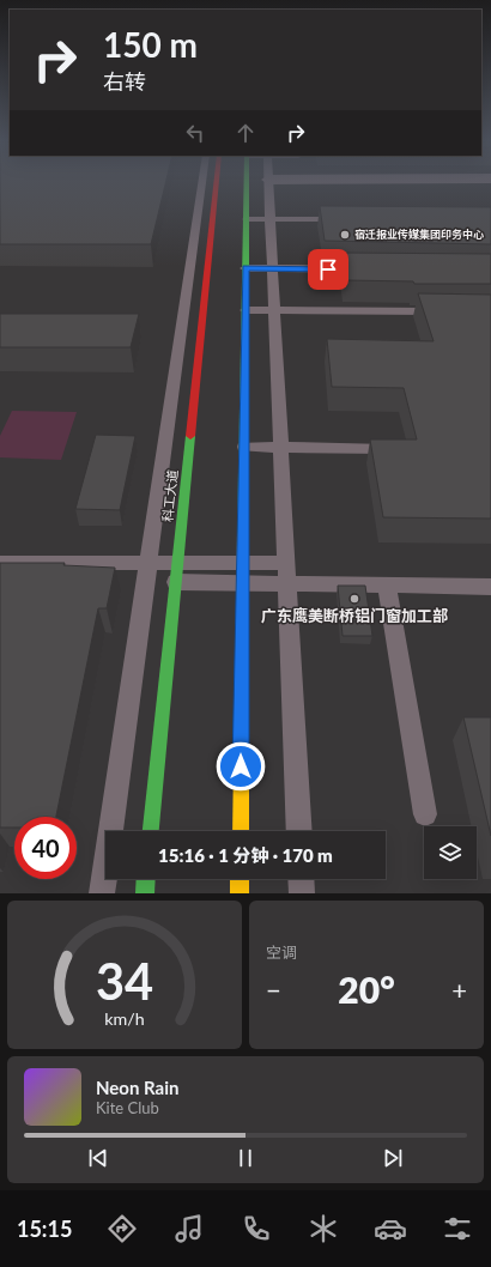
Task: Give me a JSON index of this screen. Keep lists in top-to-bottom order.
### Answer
{
  "streets": {
    "street": ["科工大道"]
  },
  "places": ["宿迁报业传媒集团印务中心", "广东鹰美断桥铝门窗加工部"],
  "page": {
    "turn": ["150 m", "右转"],
    "limit": "40",
    "trip": "15:16 · 1 分钟 · 170 m",
    "tile": "空调",
    "heat": ["−", "20°", "+"],
    "song": ["Neon Rain", "Kite Club"],
    "tabs": "15:15",
    "gauge": ["34", "km/h"]
  }
}
